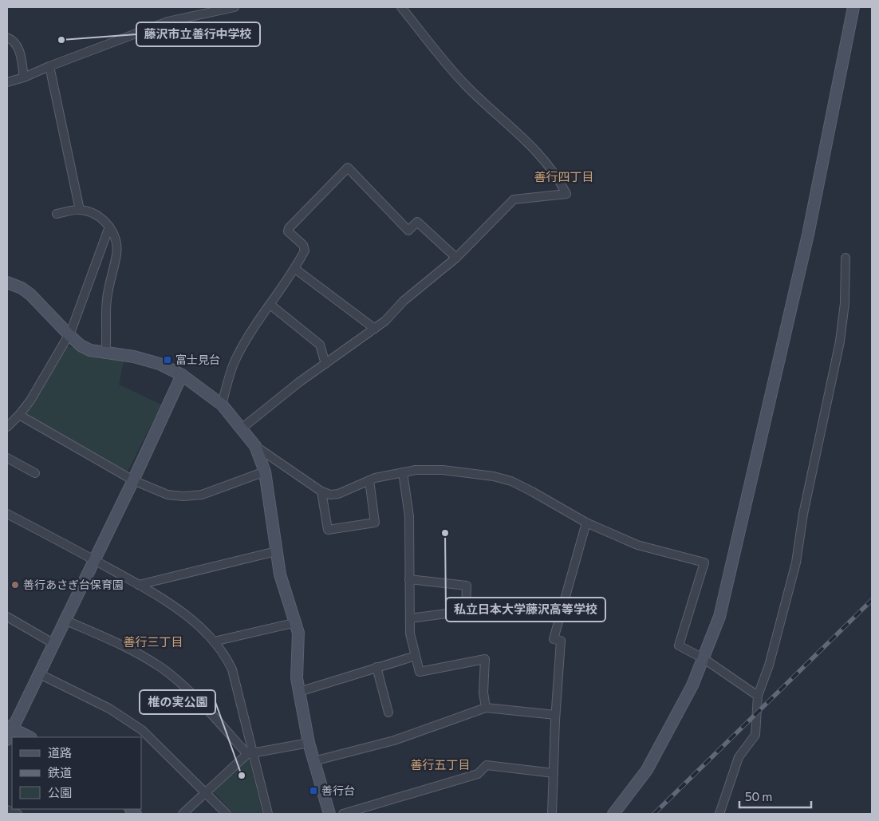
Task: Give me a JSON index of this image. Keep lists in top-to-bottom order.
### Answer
{
  "districts": ["善行四丁目", "善行三丁目", "善行五丁目"],
  "places": {
    "other": [
      "藤沢市立善行中学校",
      "私立日本大学藤沢高等学校",
      "善行あさぎ台保育園",
      "椎の実公園"
    ],
    "transit": ["富士見台", "善行台"]
  },
  "legend": ["道路", "鉄道", "公園"],
  "scale_bar": "50 m"
}
